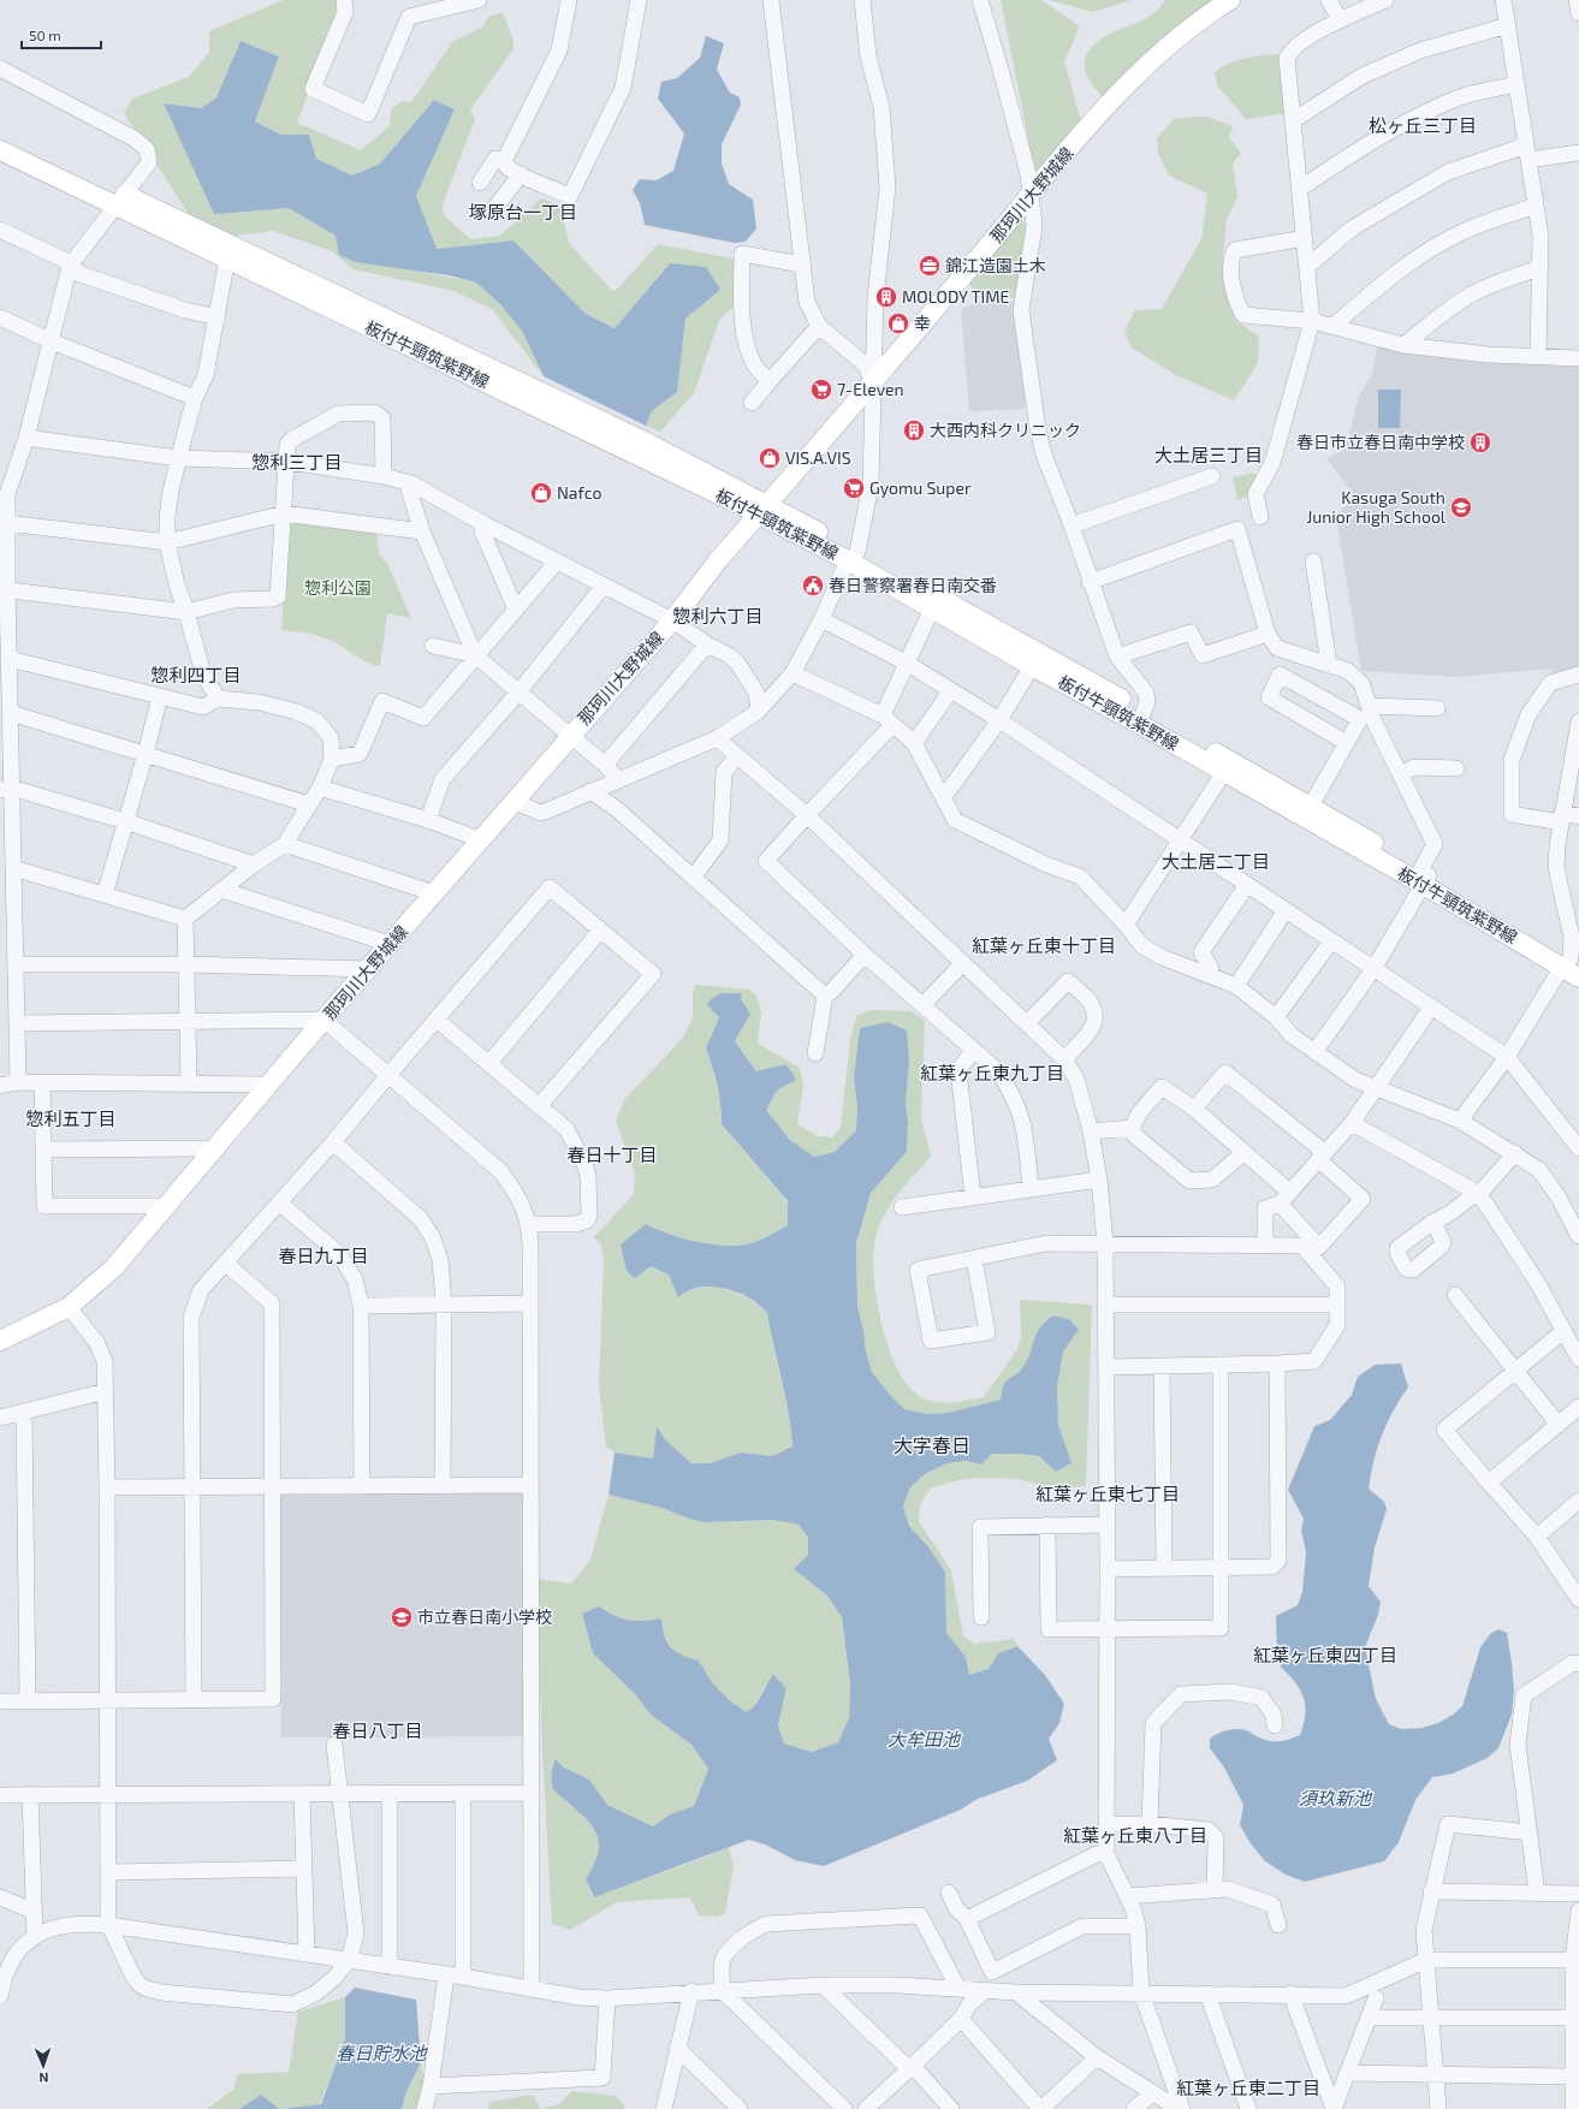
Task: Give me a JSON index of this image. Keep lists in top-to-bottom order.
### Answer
{
  "streets": {
    "main road": ["那珂川大野城線", "板付牛頸筑紫野線"]
  },
  "crossings": [
    ["那珂川大野城線", "板付牛頸筑紫野線"]
  ],
  "districts": [
    "松ヶ丘三丁目",
    "塚原台一丁目",
    "大土居三丁目",
    "惣利三丁目",
    "惣利六丁目",
    "惣利四丁目",
    "大土居二丁目",
    "紅葉ヶ丘東十丁目",
    "紅葉ヶ丘東九丁目",
    "惣利五丁目",
    "春日十丁目",
    "春日九丁目",
    "大字春日",
    "紅葉ヶ丘東七丁目",
    "紅葉ヶ丘東四丁目",
    "春日八丁目",
    "紅葉ヶ丘東八丁目",
    "紅葉ヶ丘東二丁目"
  ],
  "water": ["大牟田池", "須玖新池", "春日貯水池"],
  "parks": ["惣利公園"],
  "places": {
    "office": ["錦江造園土木"],
    "building": ["MOLODY TIME", "大西内科クリニック", "春日市立春日南中学校"],
    "shop": ["幸", "VIS.A.VIS", "Nafco"],
    "supermarket": ["7-Eleven", "Gyomu Super"],
    "school or university": ["Kasuga South Junior High School", "市立春日南小学校"],
    "public building": ["春日警察署春日南交番"]
  },
  "scale_bar": "50 m",
  "north": "bottom"
}
